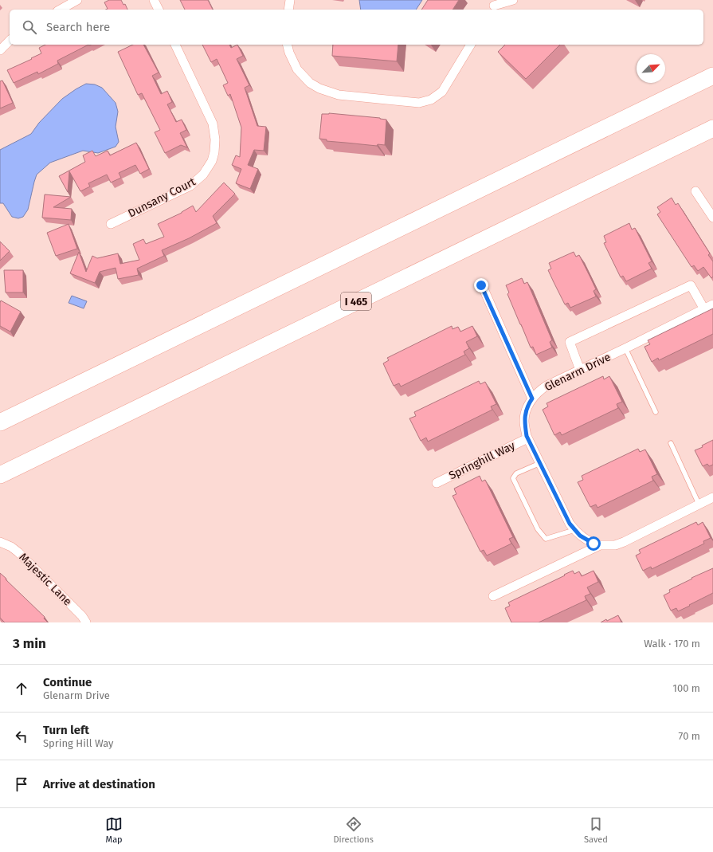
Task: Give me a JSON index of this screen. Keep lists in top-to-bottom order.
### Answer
{
  "streets": {
    "highway": ["I 465"],
    "street": [
      "Dunsany Court",
      "Glenarm Drive",
      "Springhill Way",
      "Majestic Lane"
    ]
  },
  "crossings": [
    ["Glenarm Drive", "Springhill Way"]
  ],
  "north": "top right",
  "page": {
    "search": "Search here",
    "heading": ["3 min", "Walk · 170 m"],
    "list": [
      ["Continue", "Glenarm Drive", "100 m"],
      ["Turn left", "Spring Hill Way", "70 m"],
      "Arrive at destination"
    ],
    "nav": ["Map", "Directions", "Saved"]
  }
}
